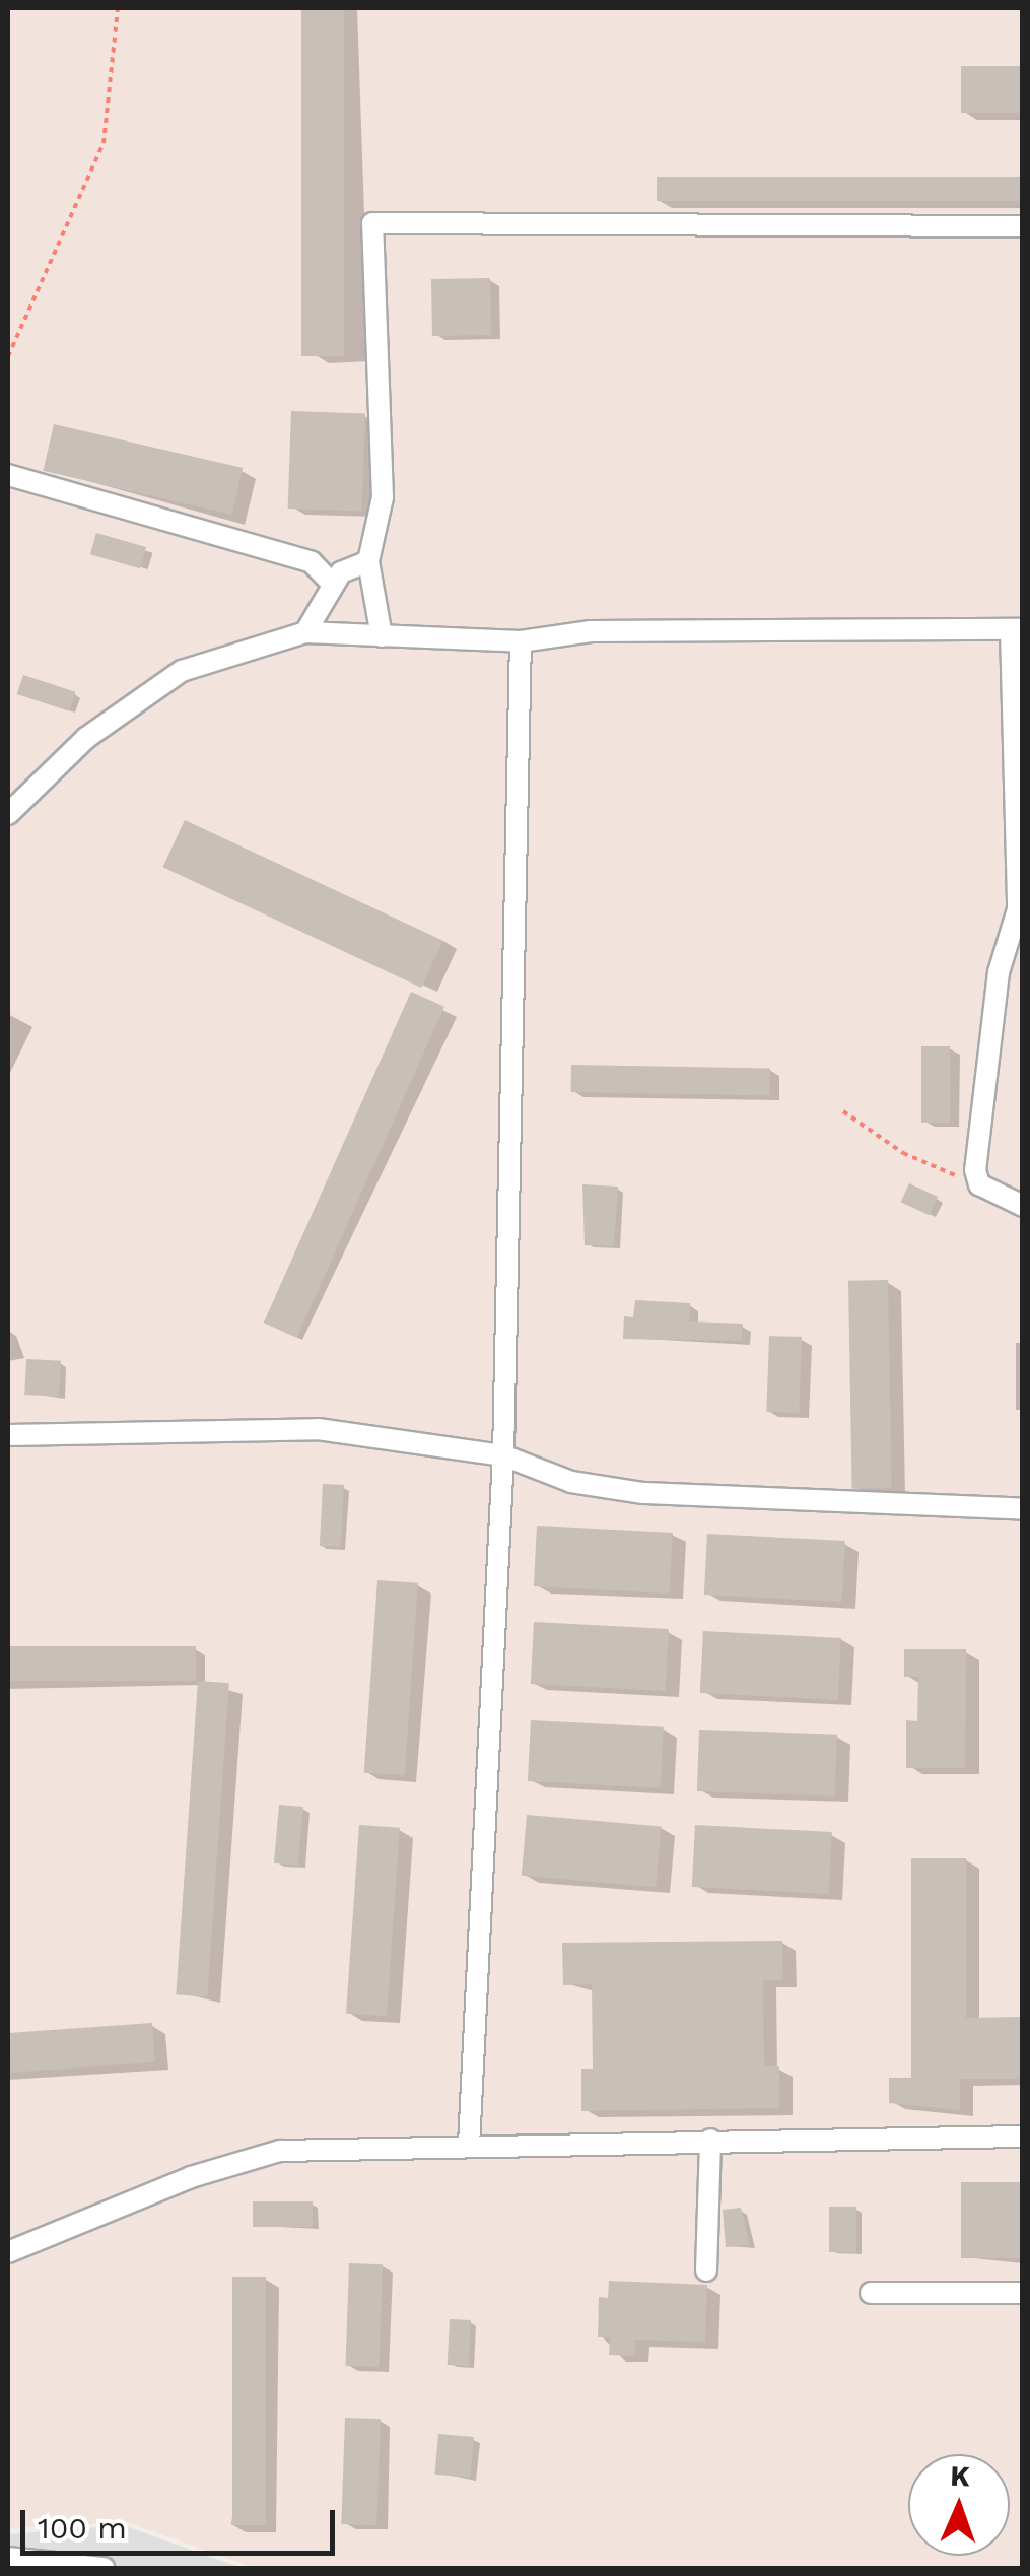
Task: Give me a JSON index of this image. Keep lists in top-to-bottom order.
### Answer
{
  "scale_bar": "100 m",
  "north": "top"
}
